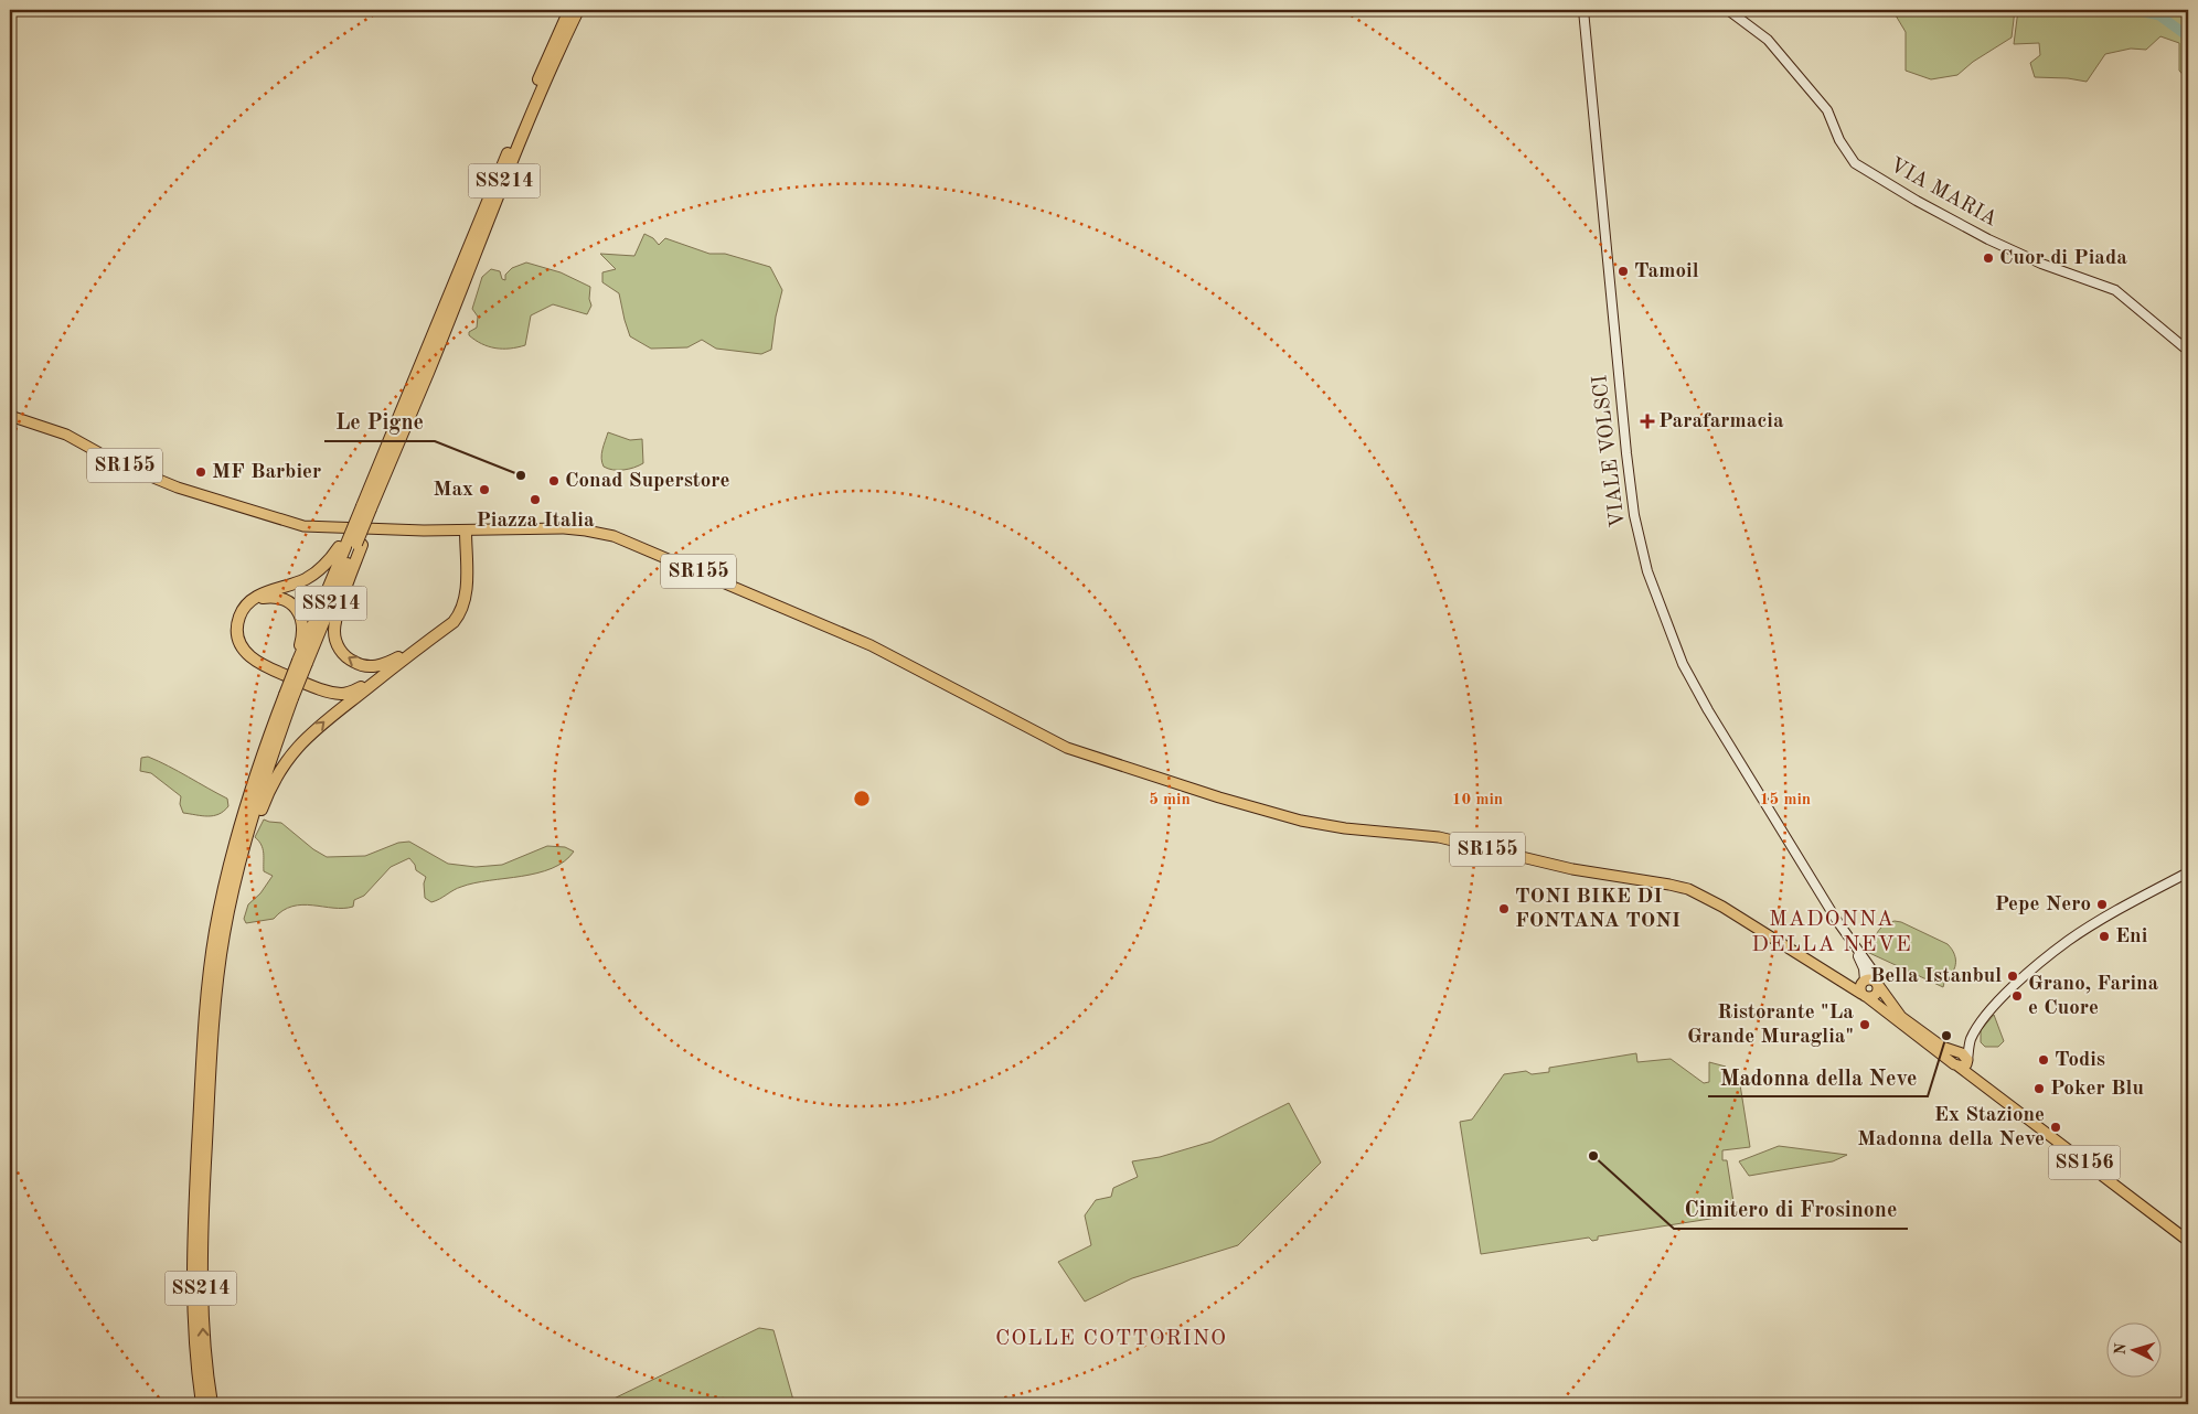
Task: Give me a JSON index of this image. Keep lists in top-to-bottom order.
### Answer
{
  "streets": {
    "highway": ["SS214"],
    "main road": [
      "VIA MARIA",
      "VIALE VOLSCI",
      "SR155",
      "SS156"
    ]
  },
  "districts": ["MADONNA DELLA NEVE", "COLLE COTTORINO"],
  "places": {
    "other": [
      "Cuor di Piada",
      "Tamoil",
      "MF Barbier",
      "Le Pigne",
      "Conad Superstore",
      "Max",
      "Piazza Italia",
      "Pepe Nero",
      "TONI BIKE DI FONTANA TONI",
      "Eni",
      "Bella Istanbul",
      "Grano, Farina e Cuore",
      "Ristorante \"La Grande Muraglia\"",
      "Madonna della Neve",
      "Todis",
      "Poker Blu",
      "Ex Stazione Madonna della Neve",
      "Cimitero di Frosinone"
    ],
    "health": ["Parafarmacia"]
  },
  "north": "left",
  "rings": ["5 min", "10 min", "15 min"]
}
